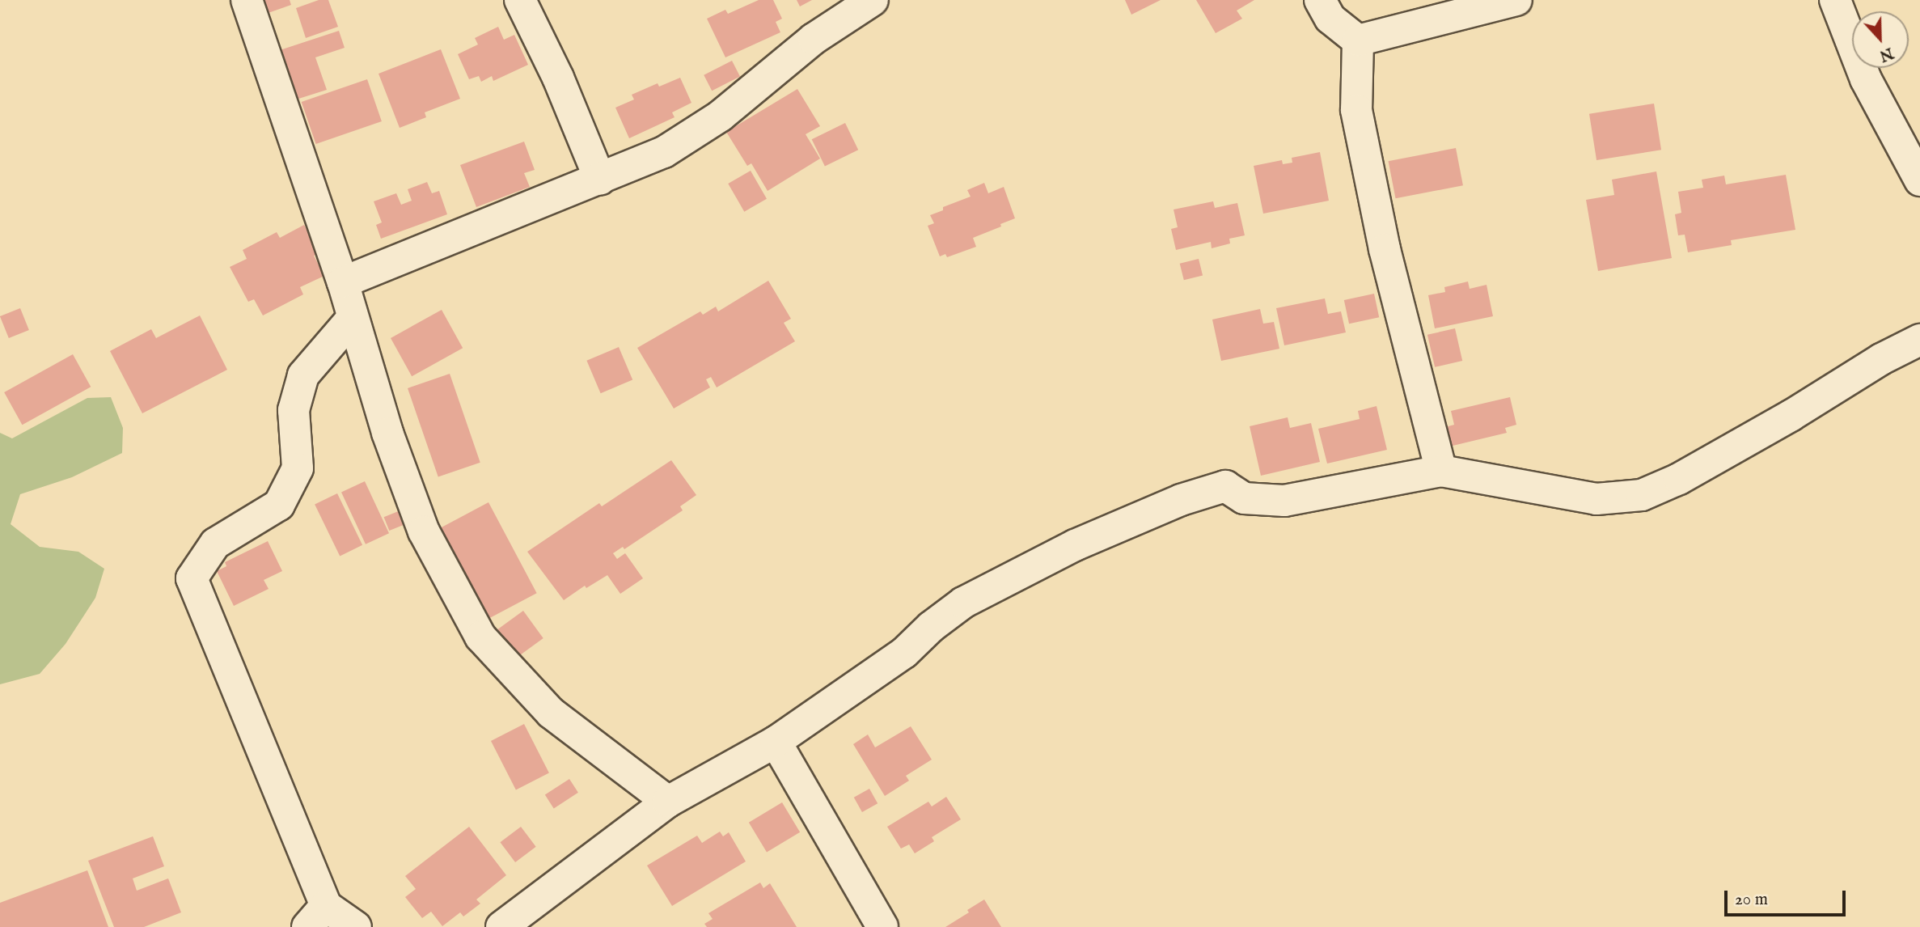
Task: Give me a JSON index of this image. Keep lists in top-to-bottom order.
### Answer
{
  "scale_bar": "20 m",
  "north": "bottom"
}
